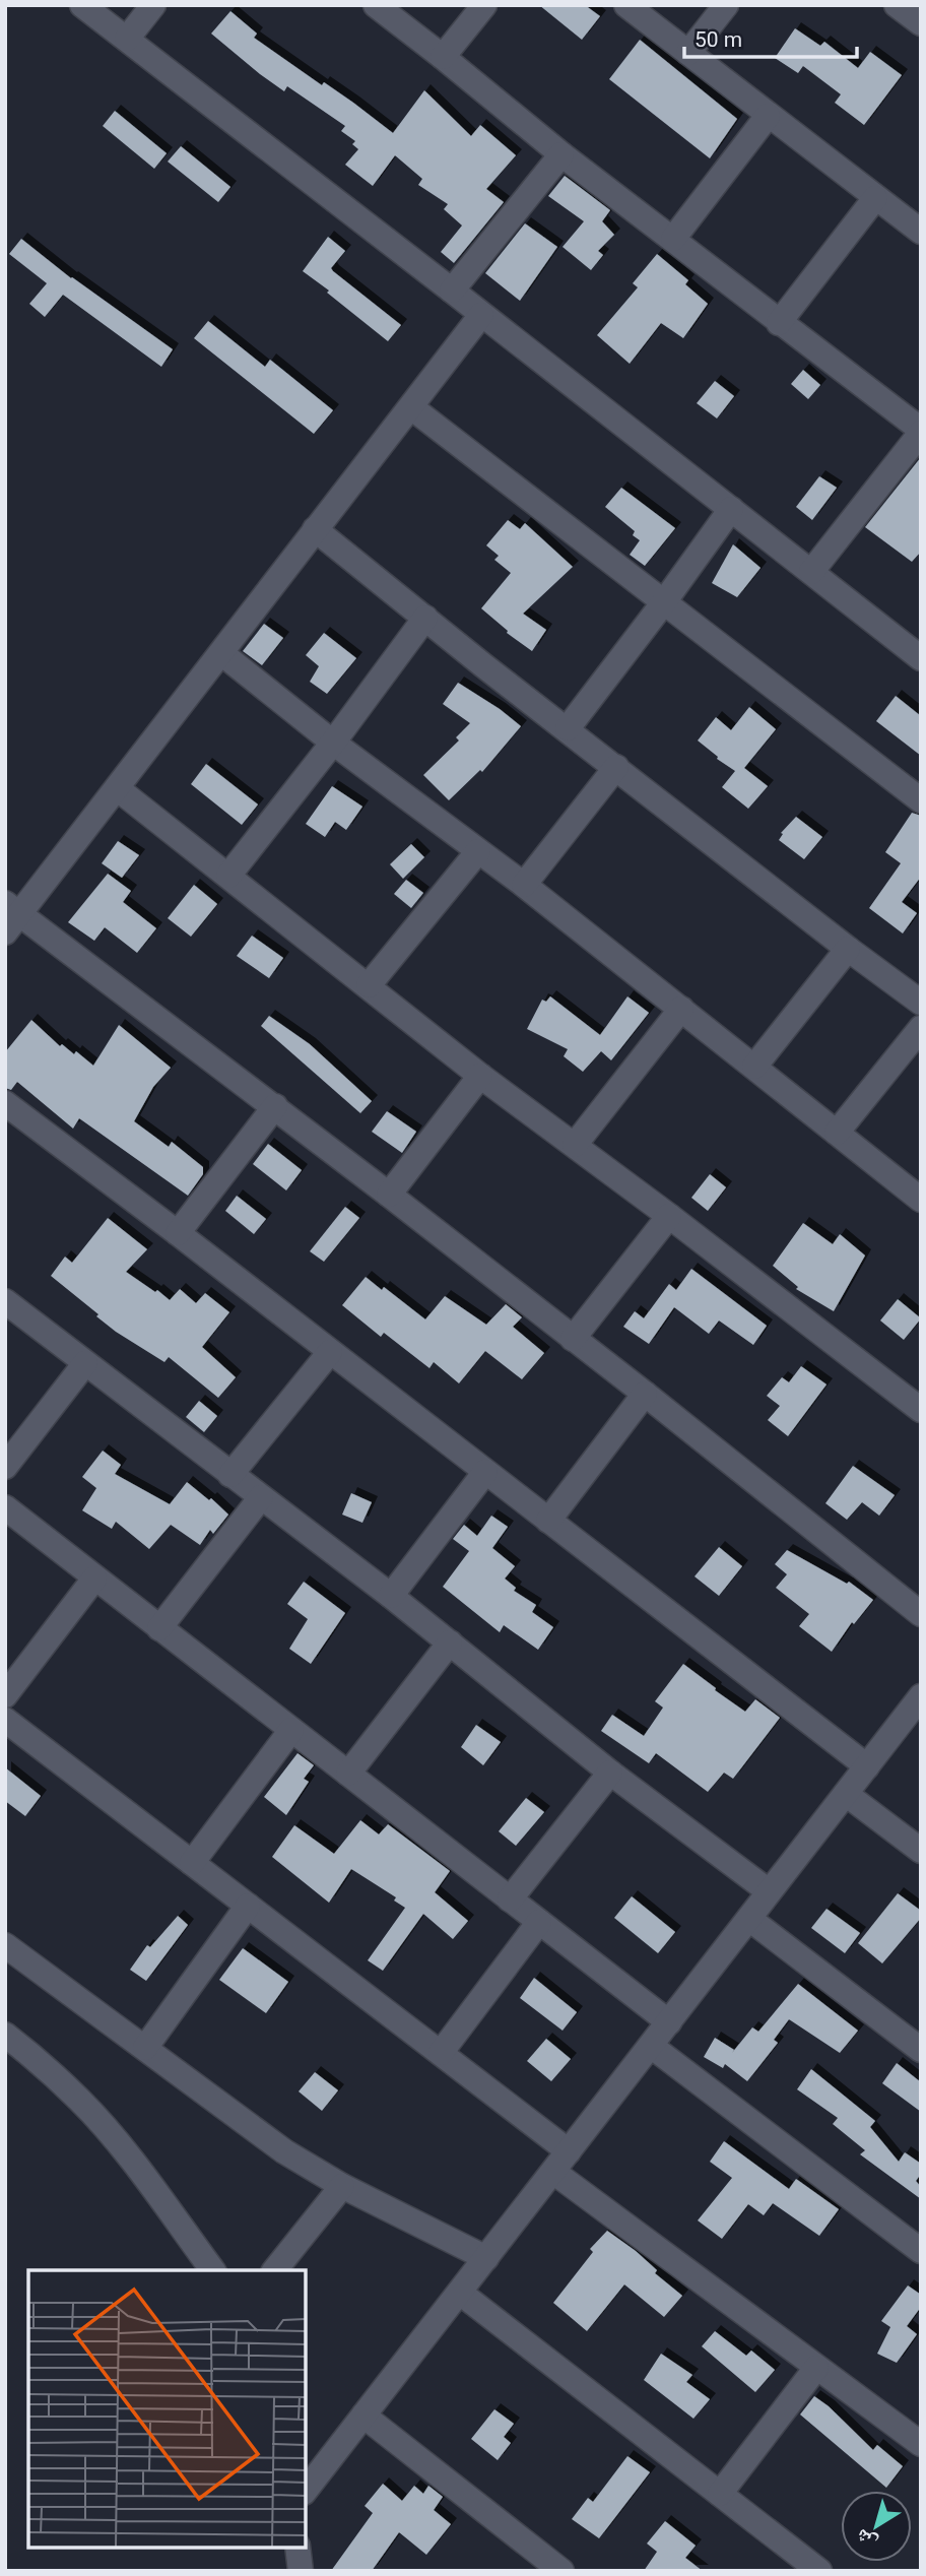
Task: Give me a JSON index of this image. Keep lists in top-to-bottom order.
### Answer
{
  "scale_bar": "50 m",
  "north": "bottom left"
}
